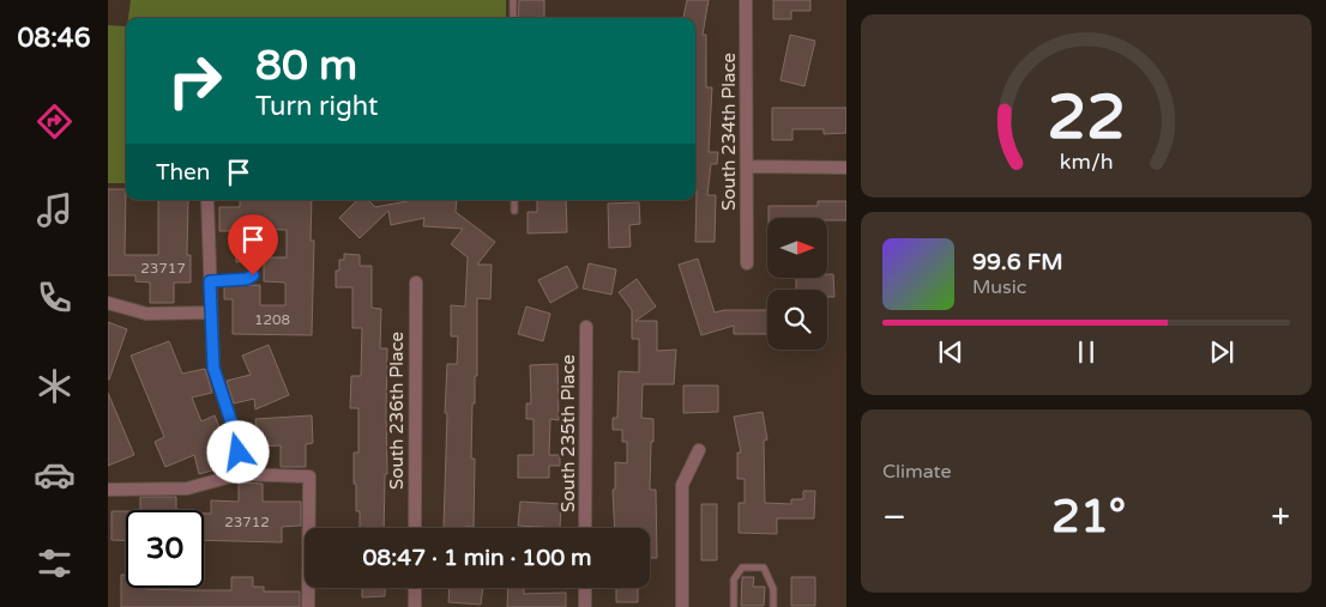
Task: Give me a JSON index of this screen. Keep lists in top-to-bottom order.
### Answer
{
  "streets": {
    "street": ["South 234th Place", "South 236th Place", "South 235th Place"]
  },
  "house_numbers": ["23717", "1208", "23712"],
  "north": "right",
  "page": {
    "tabs": "08:46",
    "turn": ["80 m", "Turn right"],
    "then": "Then",
    "song": ["99.6 FM", "Music"],
    "tile": "Climate",
    "heat": ["−", "21°", "+"],
    "limit": "30",
    "trip": "08:47 · 1 min · 100 m",
    "gauge": ["22", "km/h"]
  }
}
